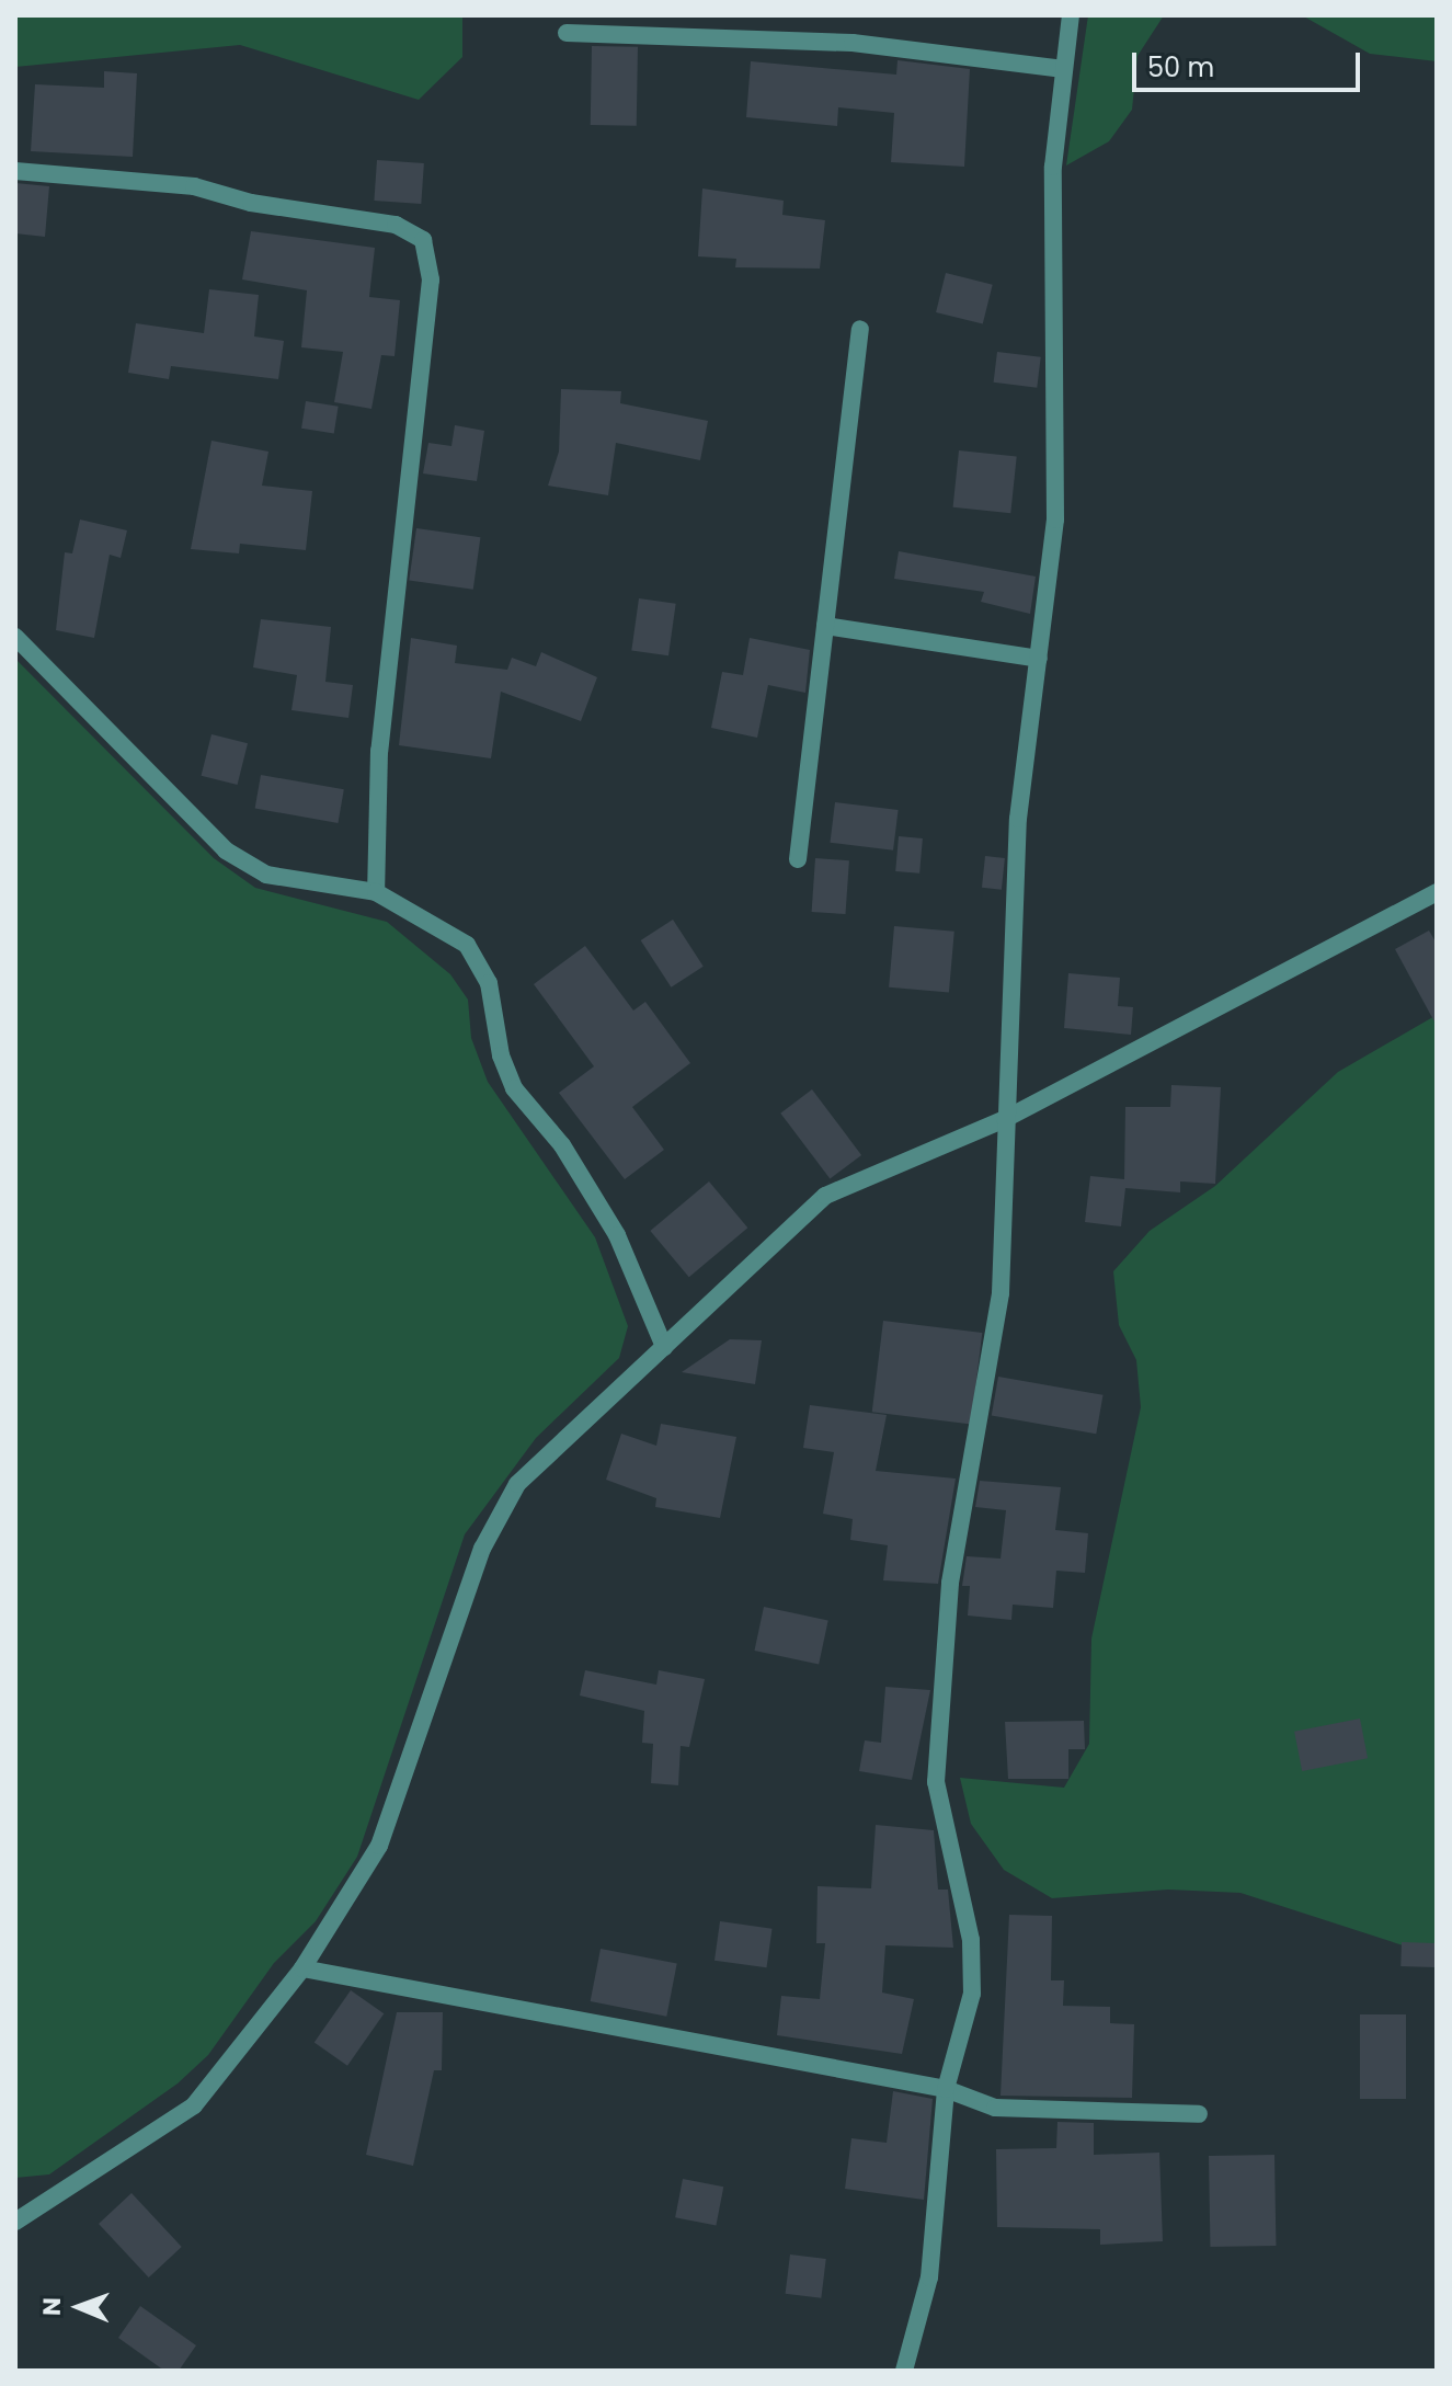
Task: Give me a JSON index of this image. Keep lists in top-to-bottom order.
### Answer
{
  "scale_bar": "50 m",
  "north": "left"
}
